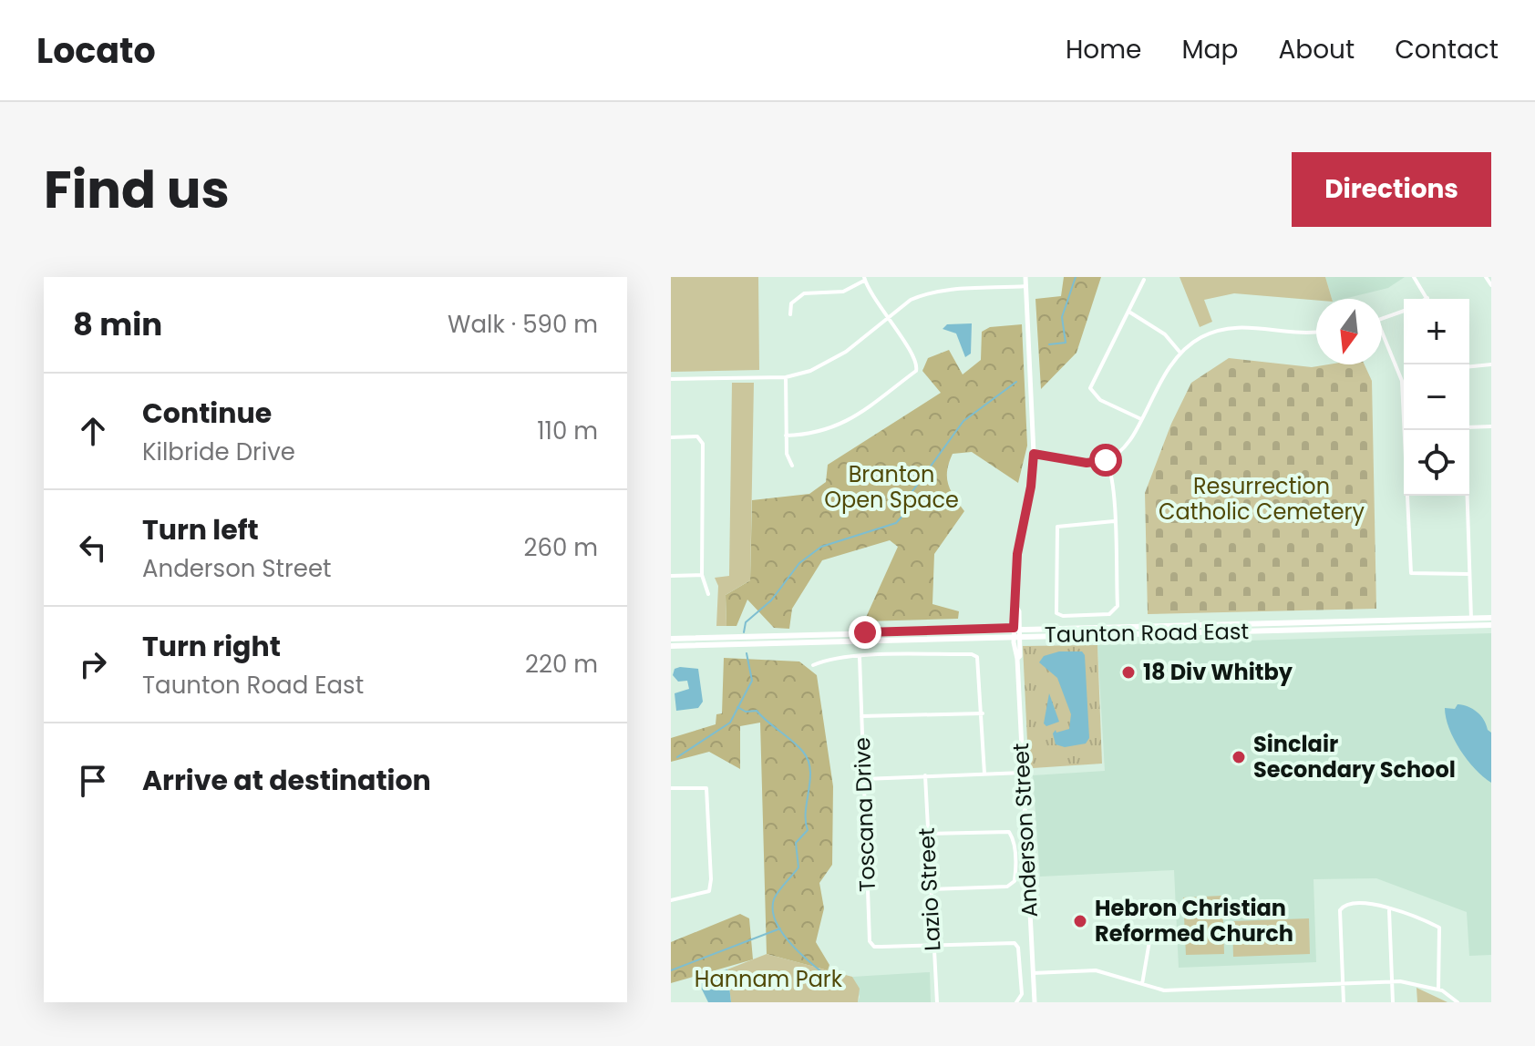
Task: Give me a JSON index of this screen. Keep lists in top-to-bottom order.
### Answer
{
  "streets": {
    "main road": ["Taunton Road East"],
    "street": ["Toscana Drive", "Anderson Street", "Lazio Street"]
  },
  "crossings": [
    ["Taunton Road East", "Anderson Street"],
    ["Toscana Drive", "Lazio Street"]
  ],
  "parks": ["Branton Open Space", "Resurrection Catholic Cemetery", "Hannam Park"],
  "places": ["18 Div Whitby", "Sinclair Secondary School", "Hebron Christian Reformed Church"],
  "north": "bottom",
  "page": {
    "header": "Locato",
    "nav": [
      "Home",
      "Map",
      "About",
      "Contact"
    ],
    "title": "Find us",
    "buttons": "Directions",
    "heading": ["8 min", "Walk · 590 m"],
    "map_buttons": ["+", "−"],
    "list": [
      ["Continue", "Kilbride Drive", "110 m"],
      ["Turn left", "Anderson Street", "260 m"],
      ["Turn right", "Taunton Road East", "220 m"],
      "Arrive at destination"
    ]
  }
}
